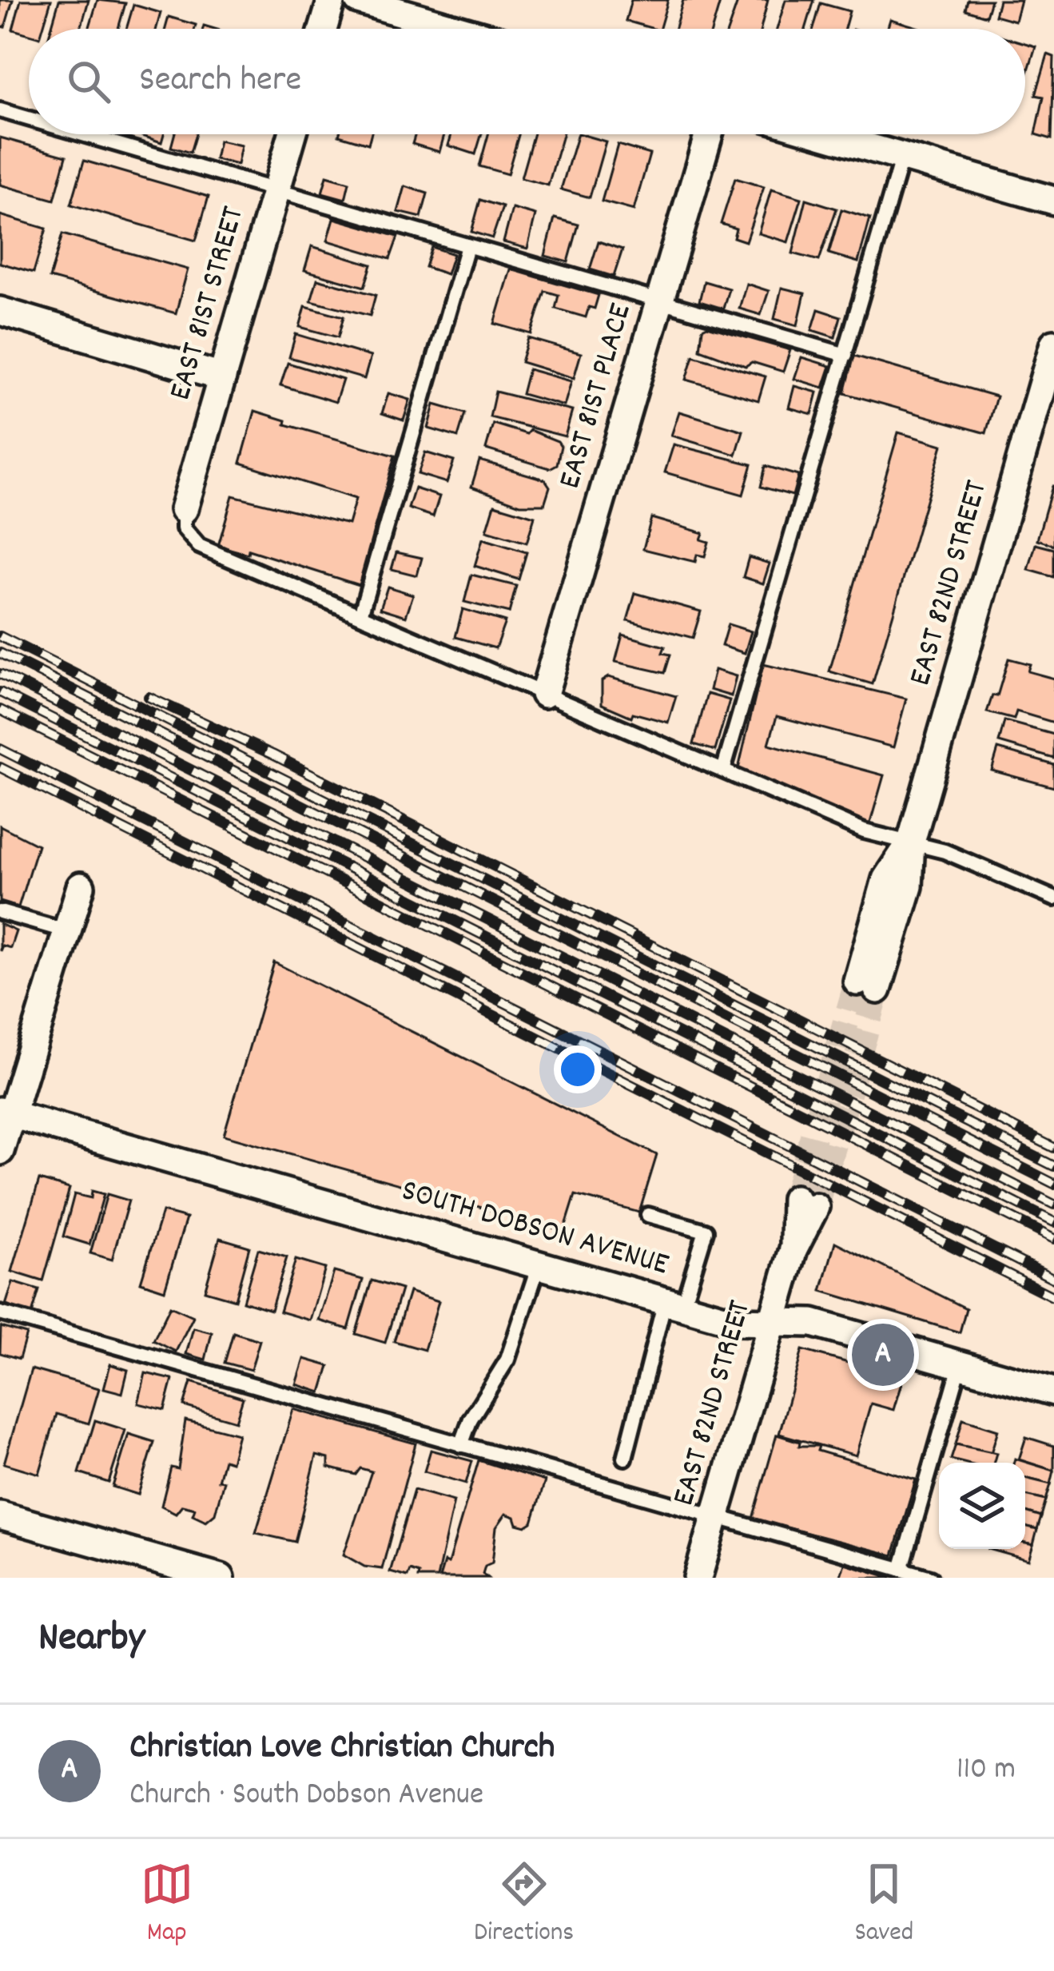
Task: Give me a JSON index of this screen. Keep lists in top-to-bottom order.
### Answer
{
  "streets": {
    "street": [
      "EAST 81ST STREET",
      "EAST 81ST PLACE",
      "EAST 82ND STREET",
      "SOUTH DOBSON AVENUE"
    ]
  },
  "crossings": [
    ["EAST 82ND STREET", "SOUTH DOBSON AVENUE"]
  ],
  "page": {
    "search": "Search here",
    "pins": "A",
    "heading": "Nearby",
    "list": [
      {
        "mark": "A",
        "name": "Christian Love Christian Church",
        "note": "Church · South Dobson Avenue",
        "value": "110 m"
      }
    ],
    "nav": ["Map", "Directions", "Saved"]
  }
}
